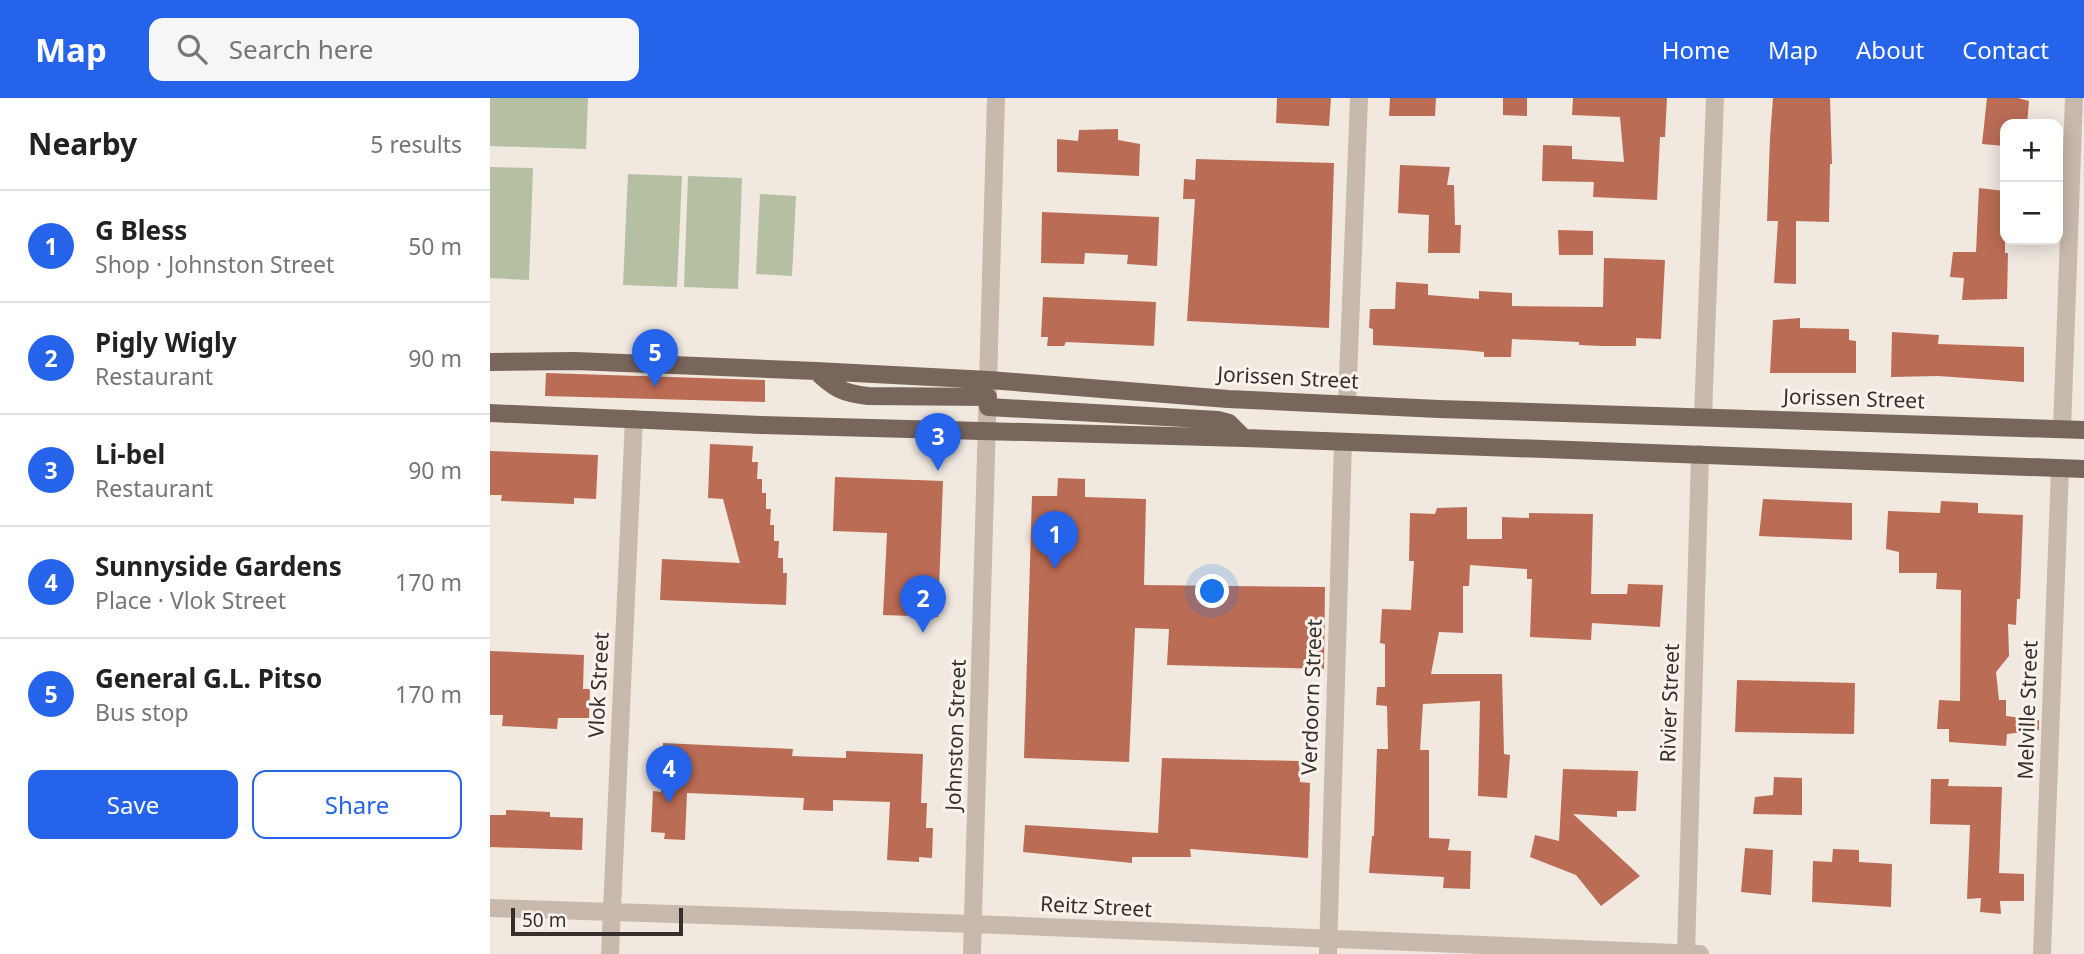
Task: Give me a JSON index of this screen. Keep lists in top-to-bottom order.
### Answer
{
  "streets": {
    "main road": ["Jorissen Street"],
    "street": [
      "Vlok Street",
      "Verdoorn Street",
      "Rivier Street",
      "Melville Street",
      "Johnston Street",
      "Reitz Street"
    ]
  },
  "crossings": [
    ["Jorissen Street", "Johnston Street"],
    ["Vlok Street", "Reitz Street"],
    ["Verdoorn Street", "Reitz Street"],
    ["Rivier Street", "Reitz Street"],
    ["Johnston Street", "Reitz Street"]
  ],
  "scale_bar": "50 m",
  "page": {
    "header": "Map",
    "search": "Search here",
    "nav": [
      "Home",
      "Map",
      "About",
      "Contact"
    ],
    "heading": ["Nearby", "5 results"],
    "map_buttons": ["+", "−"],
    "list": [
      {
        "mark": "1",
        "name": "G Bless",
        "note": "Shop · Johnston Street",
        "value": "50 m"
      },
      {
        "mark": "2",
        "name": "Pigly Wigly",
        "note": "Restaurant",
        "value": "90 m"
      },
      {
        "mark": "3",
        "name": "Li-bel",
        "note": "Restaurant",
        "value": "90 m"
      },
      {
        "mark": "4",
        "name": "Sunnyside Gardens",
        "note": "Place · Vlok Street",
        "value": "170 m"
      },
      {
        "mark": "5",
        "name": "General G.L. Pitso",
        "note": "Bus stop",
        "value": "170 m"
      }
    ],
    "pins": [
      "5",
      "3",
      "1",
      "2",
      "4"
    ],
    "buttons": ["Save", "Share"],
    "scale": "50 m"
  }
}
